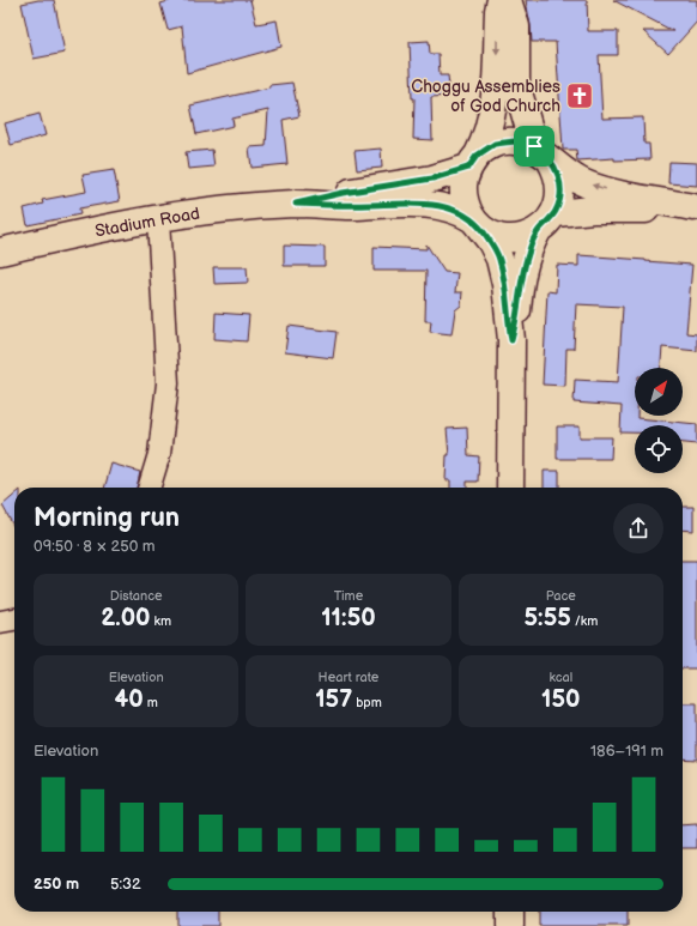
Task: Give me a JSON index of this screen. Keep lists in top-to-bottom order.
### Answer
{
  "streets": {
    "main road": ["Stadium Road"]
  },
  "places": {
    "church": ["Choggu Assemblies of God Church"]
  },
  "north": "top right",
  "page": {
    "heading": ["Morning run", "09:50 · 8 × 250 m"],
    "stats": [
      ["Distance", "2.00 km"],
      ["Time", "11:50"],
      ["Pace", "5:55 /km"],
      ["Elevation", "40 m"],
      ["Heart rate", "157 bpm"],
      ["kcal", "150"]
    ],
    "chart": ["Elevation", "186–191 m"],
    "list": [
      {
        "name": "250 m",
        "note": "5:32"
      }
    ]
  }
}
